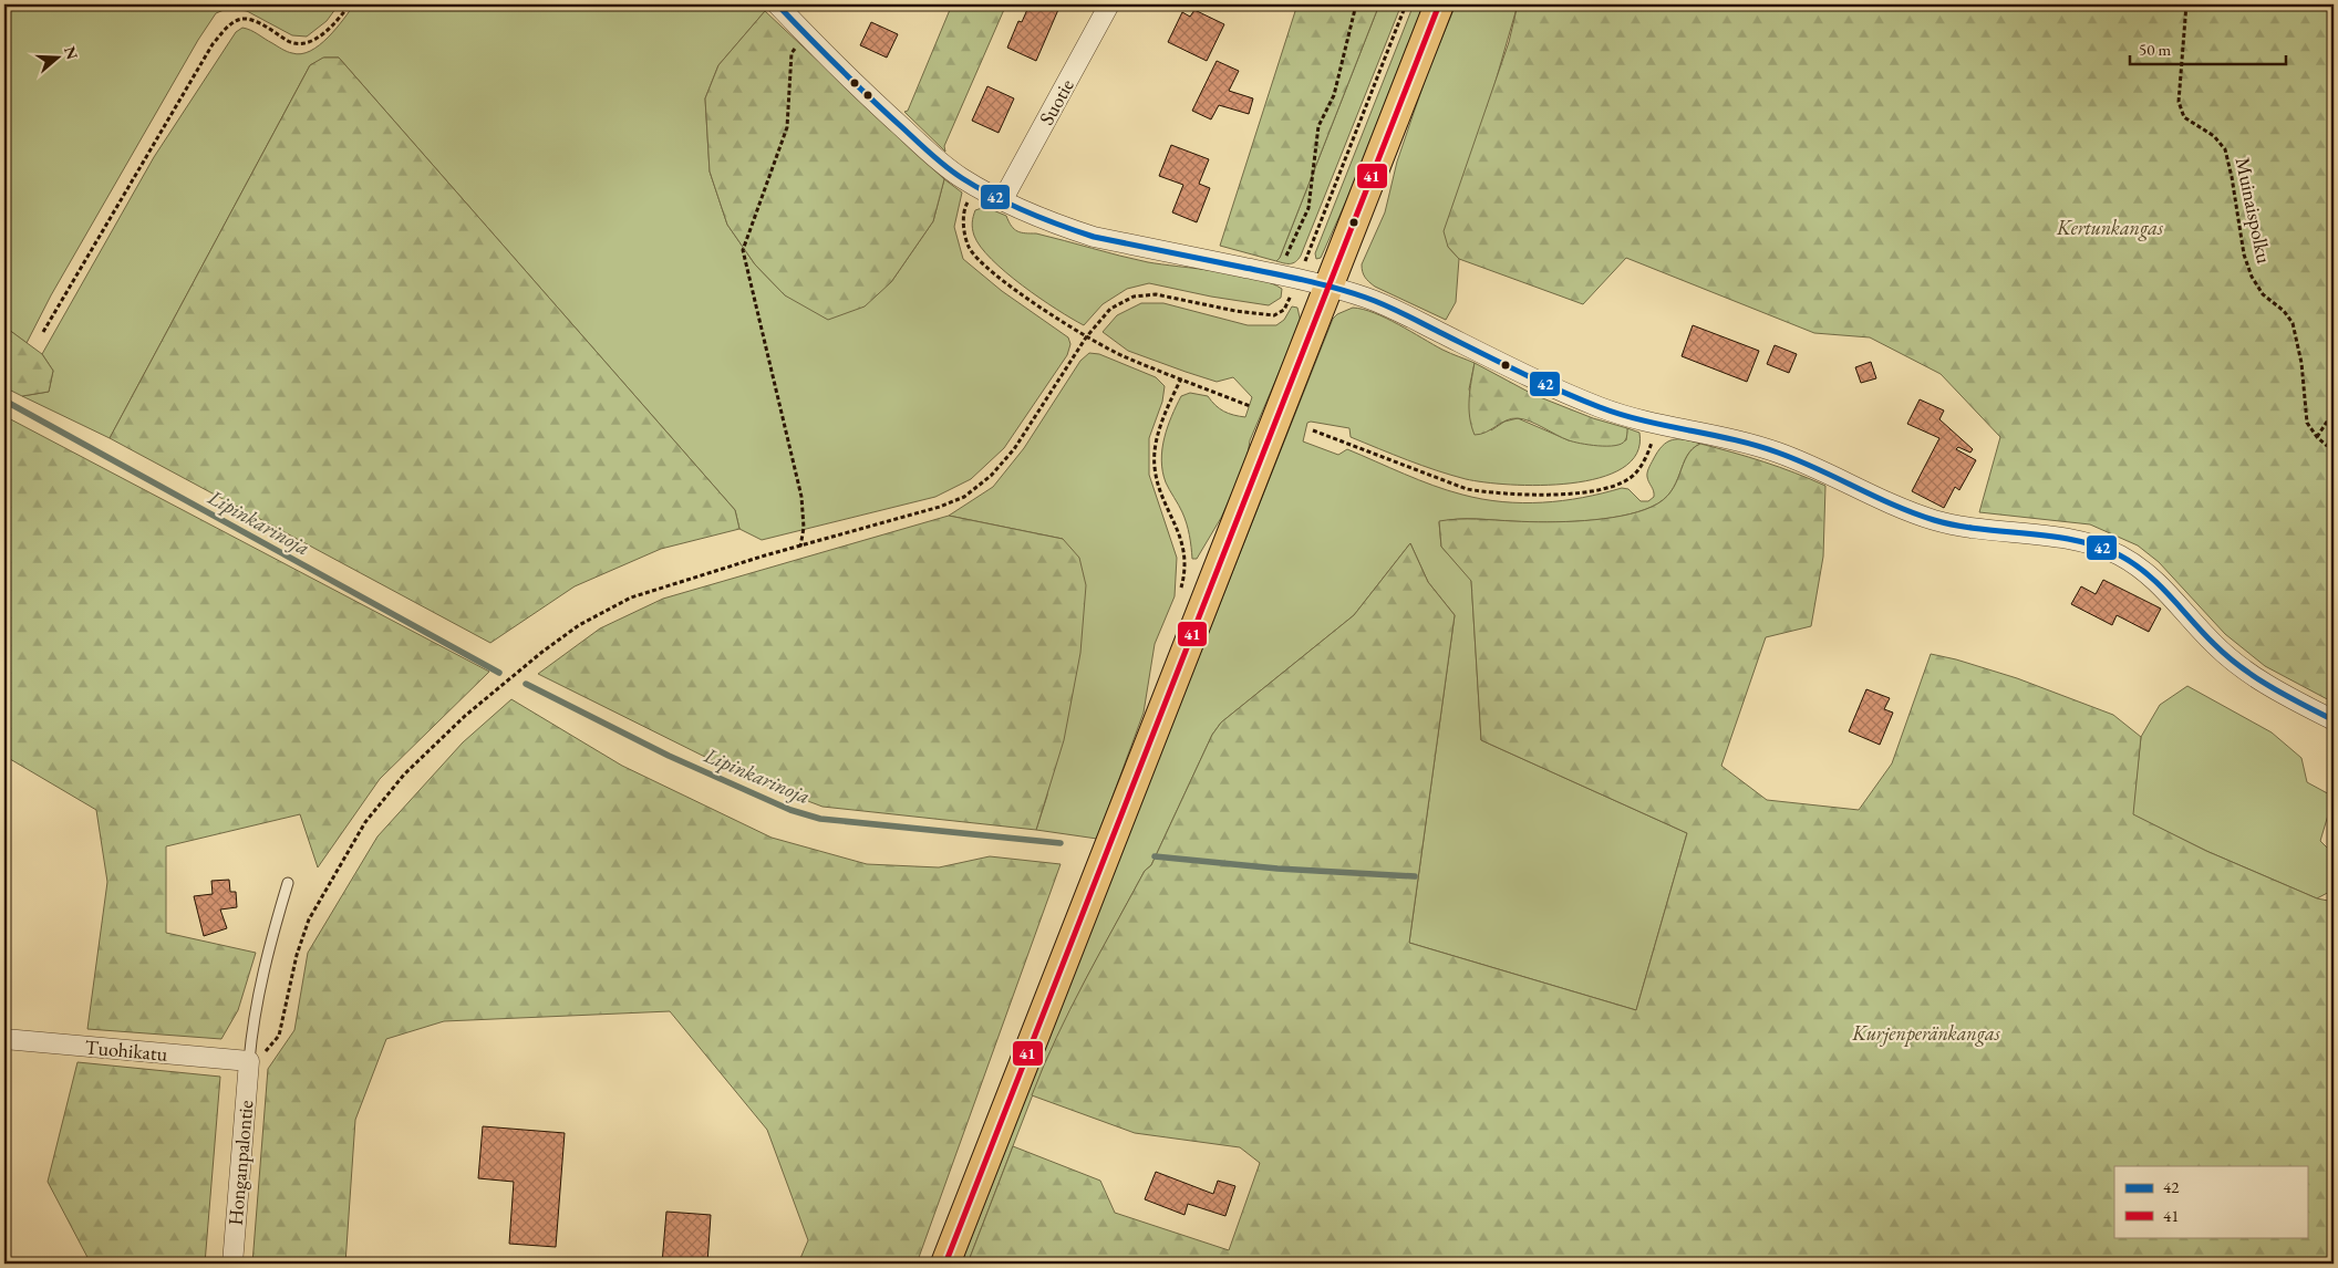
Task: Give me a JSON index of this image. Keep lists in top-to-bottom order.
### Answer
{
  "streets": {
    "street": ["Suotie", "Tuohikatu", "Honganpalontie"],
    "path": ["Muinaispolku"]
  },
  "crossings": [
    ["Tuohikatu", "Honganpalontie"]
  ],
  "water": ["Lipinkarinoja"],
  "parks": ["Kertunkangas", "Kurjenperänkangas"],
  "lines": ["transit line 42", "transit line 41"],
  "legend": ["42", "41"],
  "scale_bar": "50 m",
  "north": "right"
}
